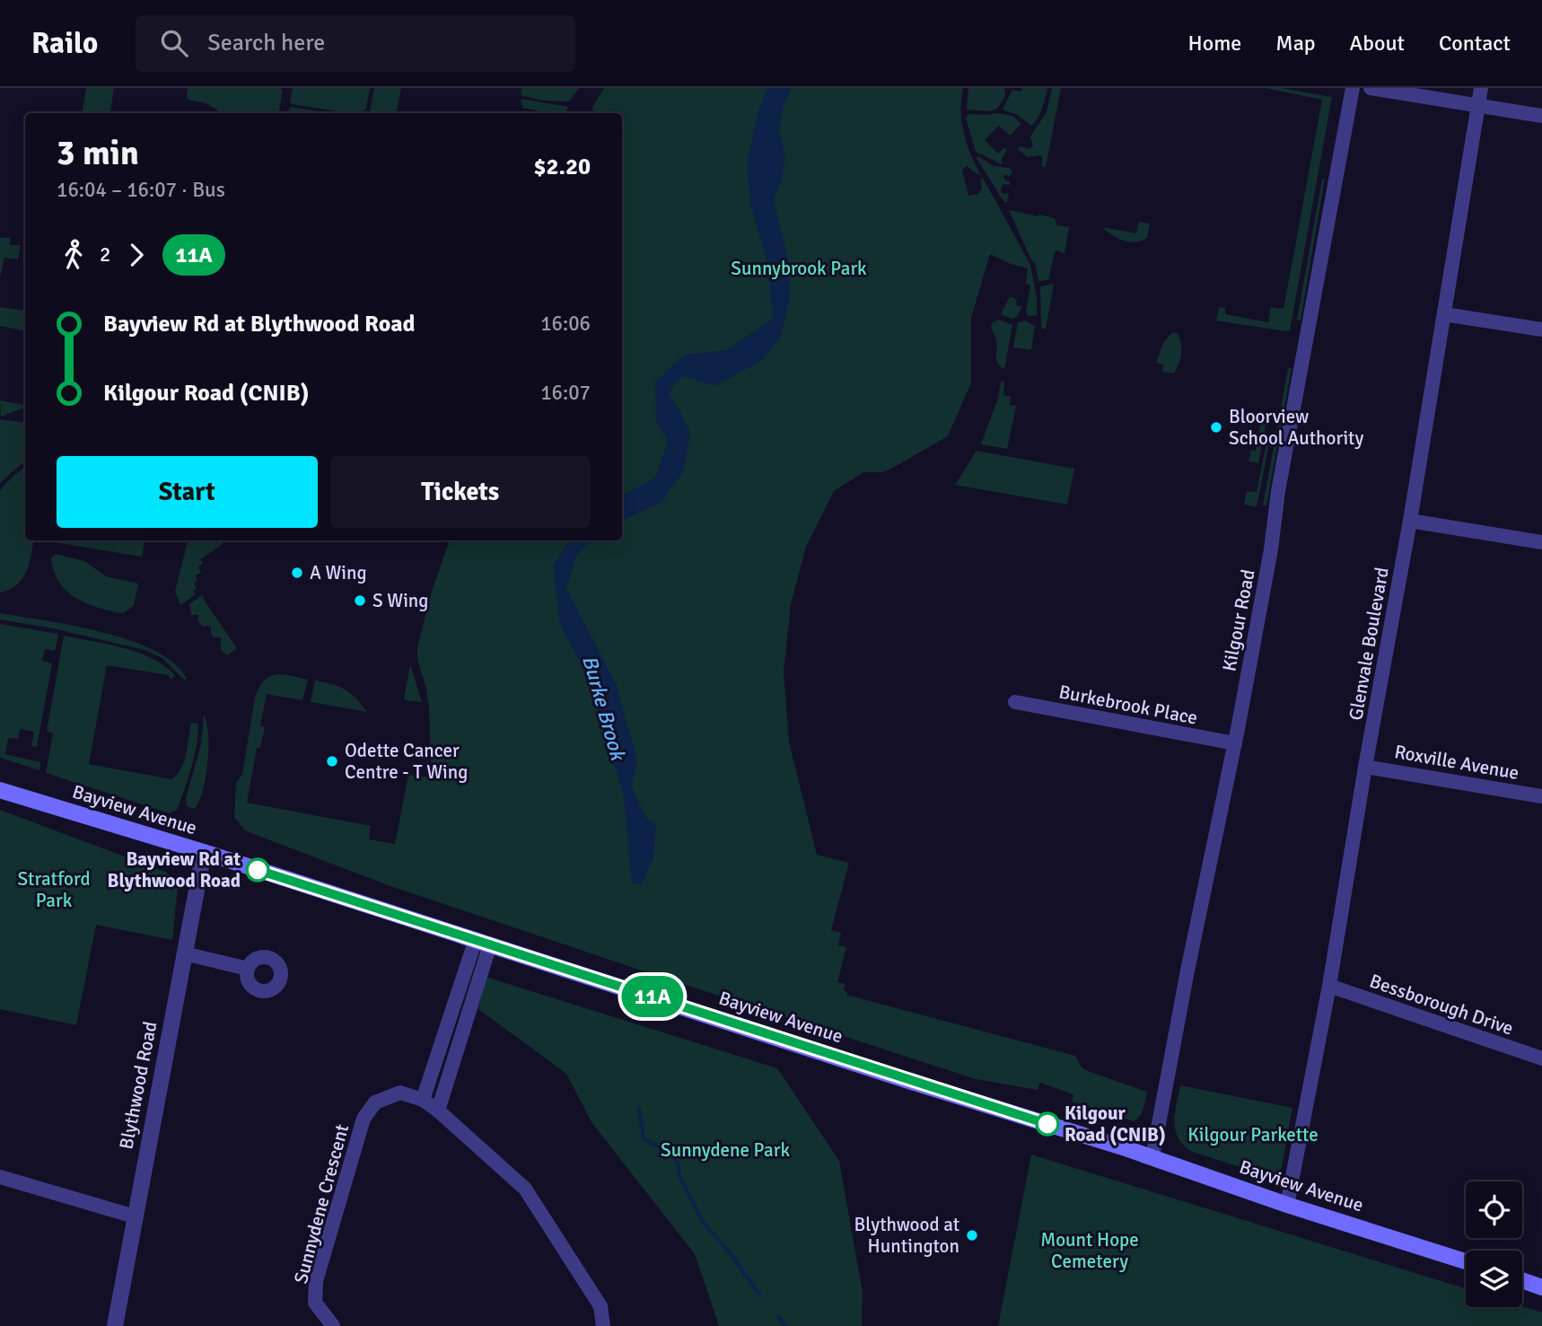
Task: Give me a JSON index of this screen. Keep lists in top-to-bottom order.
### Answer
{
  "streets": {
    "main road": ["Bayview Avenue"],
    "street": [
      "Kilgour Road",
      "Glenvale Boulevard",
      "Burkebrook Place",
      "Roxville Avenue",
      "Bessborough Drive",
      "Blythwood Road",
      "Sunnydene Crescent"
    ]
  },
  "crossings": [
    ["Kilgour Road", "Burkebrook Place"],
    ["Kilgour Road", "Bayview Avenue"],
    ["Glenvale Boulevard", "Roxville Avenue"],
    ["Glenvale Boulevard", "Bayview Avenue"],
    ["Glenvale Boulevard", "Bessborough Drive"],
    ["Bayview Avenue", "Blythwood Road"]
  ],
  "water": ["Burke Brook"],
  "parks": [
    "Sunnybrook Park",
    "Stratford Park",
    "Kilgour Parkette",
    "Sunnydene Park",
    "Mount Hope Cemetery"
  ],
  "places": [
    "Bloorview School Authority",
    "A Wing",
    "S Wing",
    "Odette Cancer Centre - T Wing",
    "Bayview Rd at Blythwood Road",
    "Kilgour Road (CNIB)",
    "Blythwood at Huntington"
  ],
  "lines": ["bus line 11A"],
  "page": {
    "header": "Railo",
    "search": "Search here",
    "nav": [
      "Home",
      "Map",
      "About",
      "Contact"
    ],
    "on_map": "11A",
    "heading": ["3 min", "16:04 – 16:07 · Bus", "$2.20"],
    "legs": ["2", "11A"],
    "list": [
      {
        "name": "Bayview Rd at Blythwood Road",
        "value": "16:06"
      },
      {
        "name": "Kilgour Road (CNIB)",
        "value": "16:07"
      }
    ],
    "buttons": ["Start", "Tickets"]
  }
}
